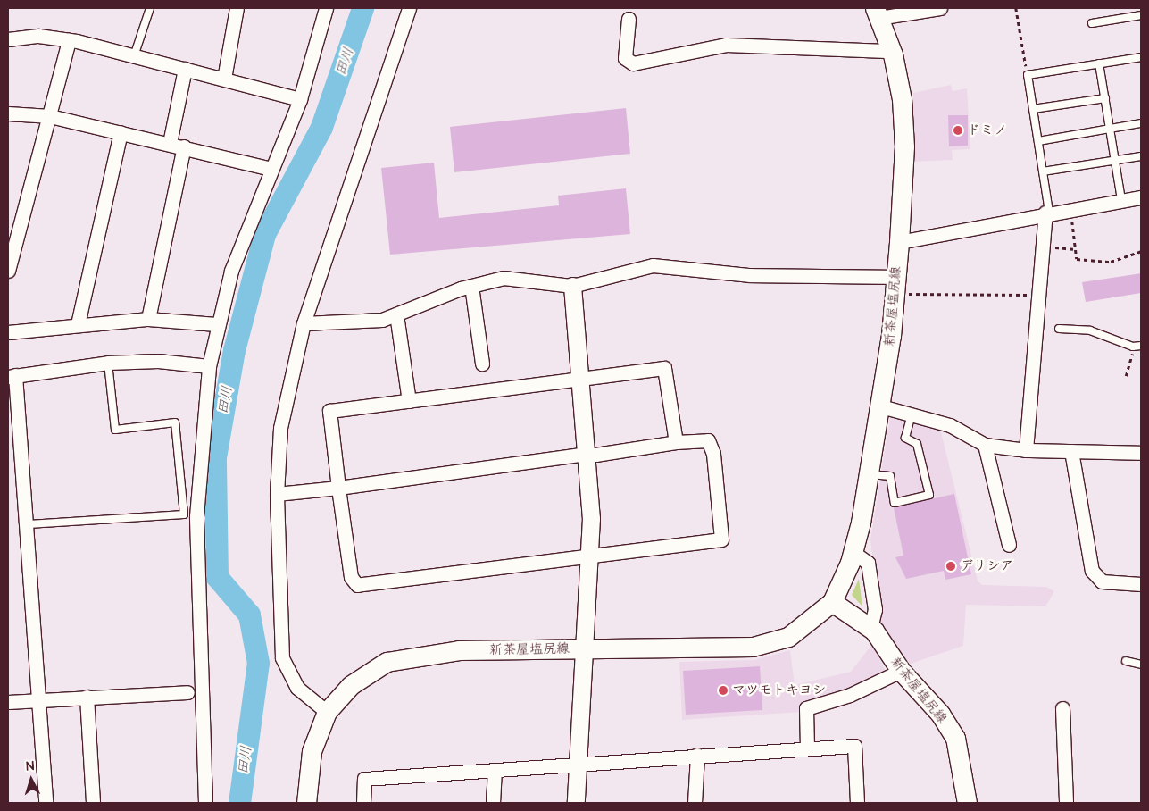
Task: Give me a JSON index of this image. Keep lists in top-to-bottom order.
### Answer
{
  "streets": {
    "main road": ["新茶屋塩尻線"]
  },
  "water": ["田川"],
  "places": ["ドミノ", "デリシア", "マツモトキヨシ"],
  "north": "top"
}
